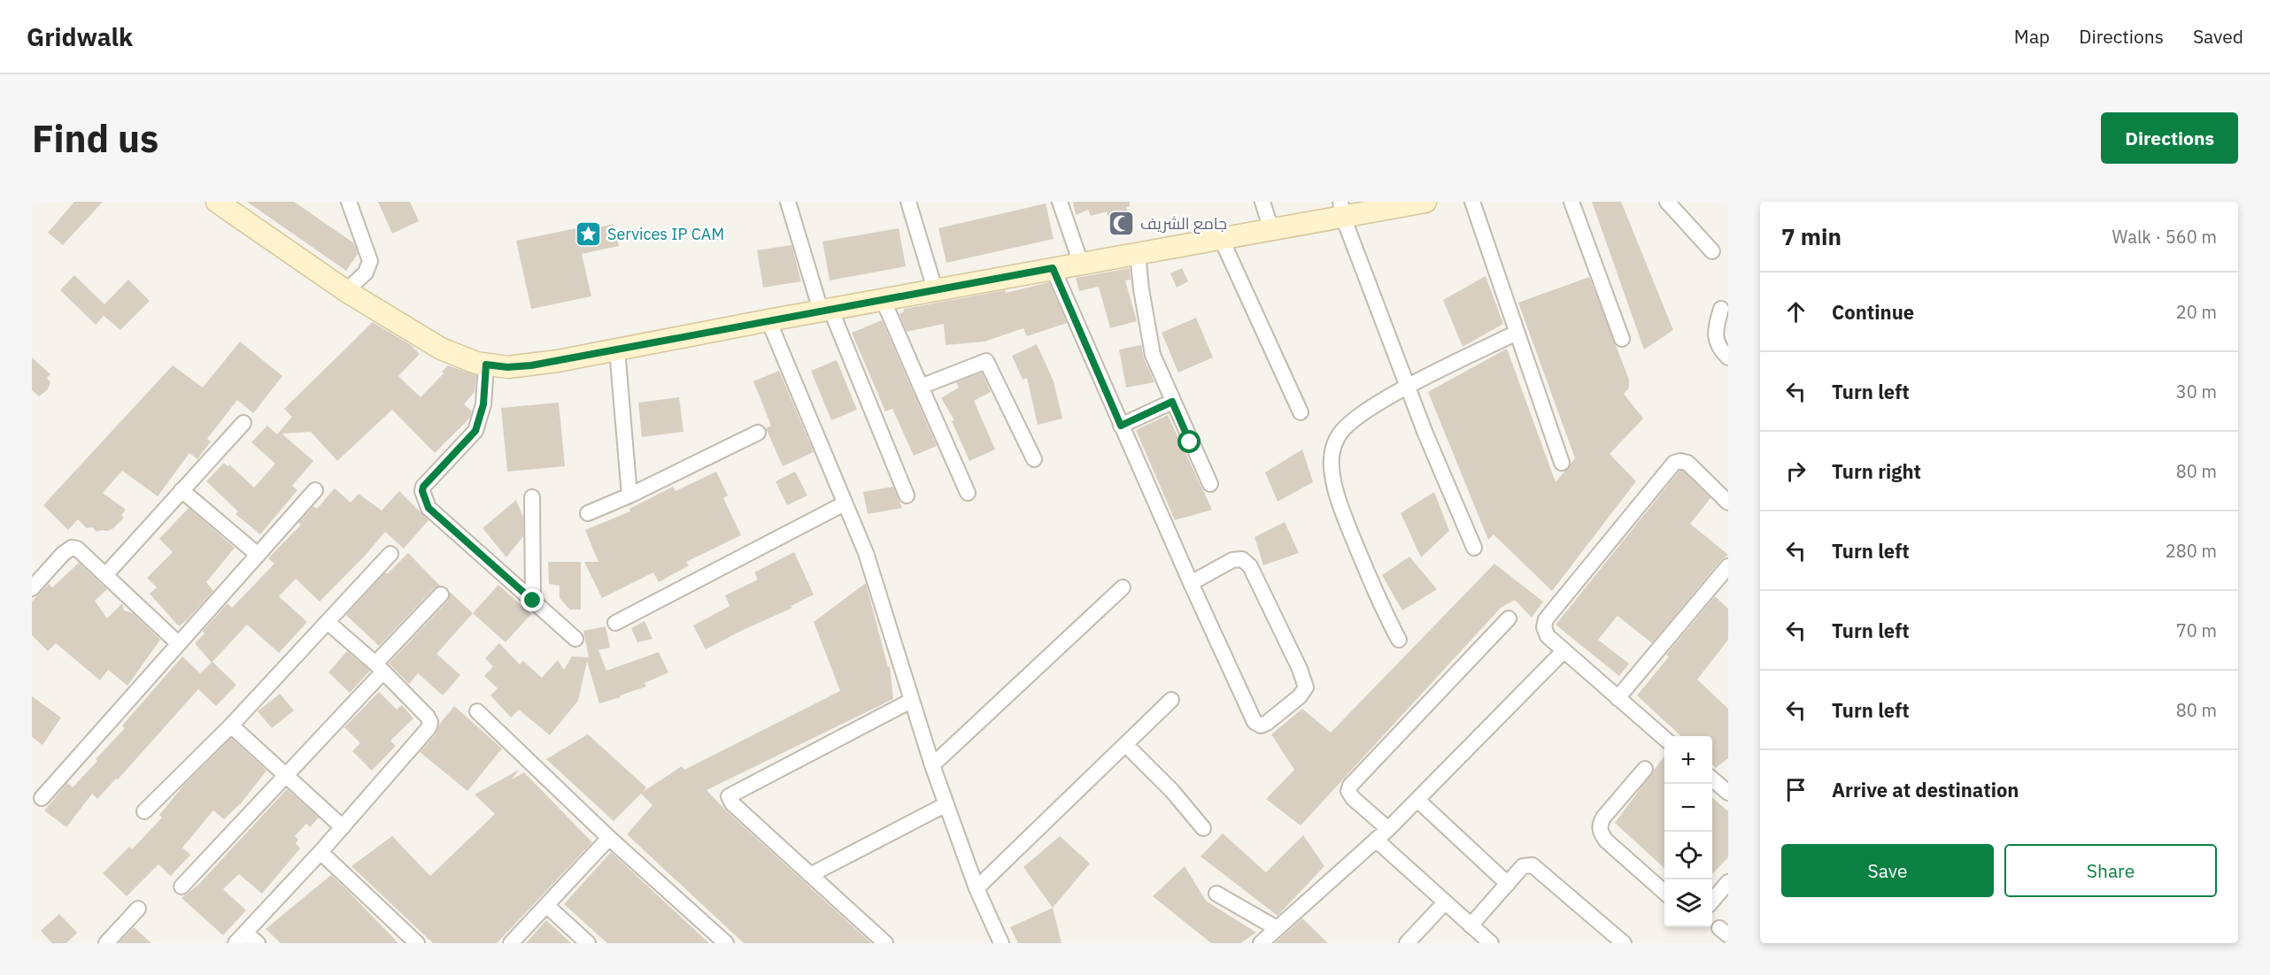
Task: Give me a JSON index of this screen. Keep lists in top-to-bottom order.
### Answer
{
  "places": {
    "mosque": ["جامع الشريف"],
    "place": ["Services IP CAM"]
  },
  "page": {
    "header": "Gridwalk",
    "nav": ["Map", "Directions", "Saved"],
    "buttons": [
      "Directions",
      ["Save", "Share"]
    ],
    "title": "Find us",
    "heading": ["7 min", "Walk · 560 m"],
    "list": [
      ["Continue", "20 m"],
      ["Turn left", "30 m"],
      ["Turn right", "80 m"],
      ["Turn left", "280 m"],
      ["Turn left", "70 m"],
      ["Turn left", "80 m"],
      "Arrive at destination"
    ],
    "map_buttons": ["+", "−"]
  }
}
